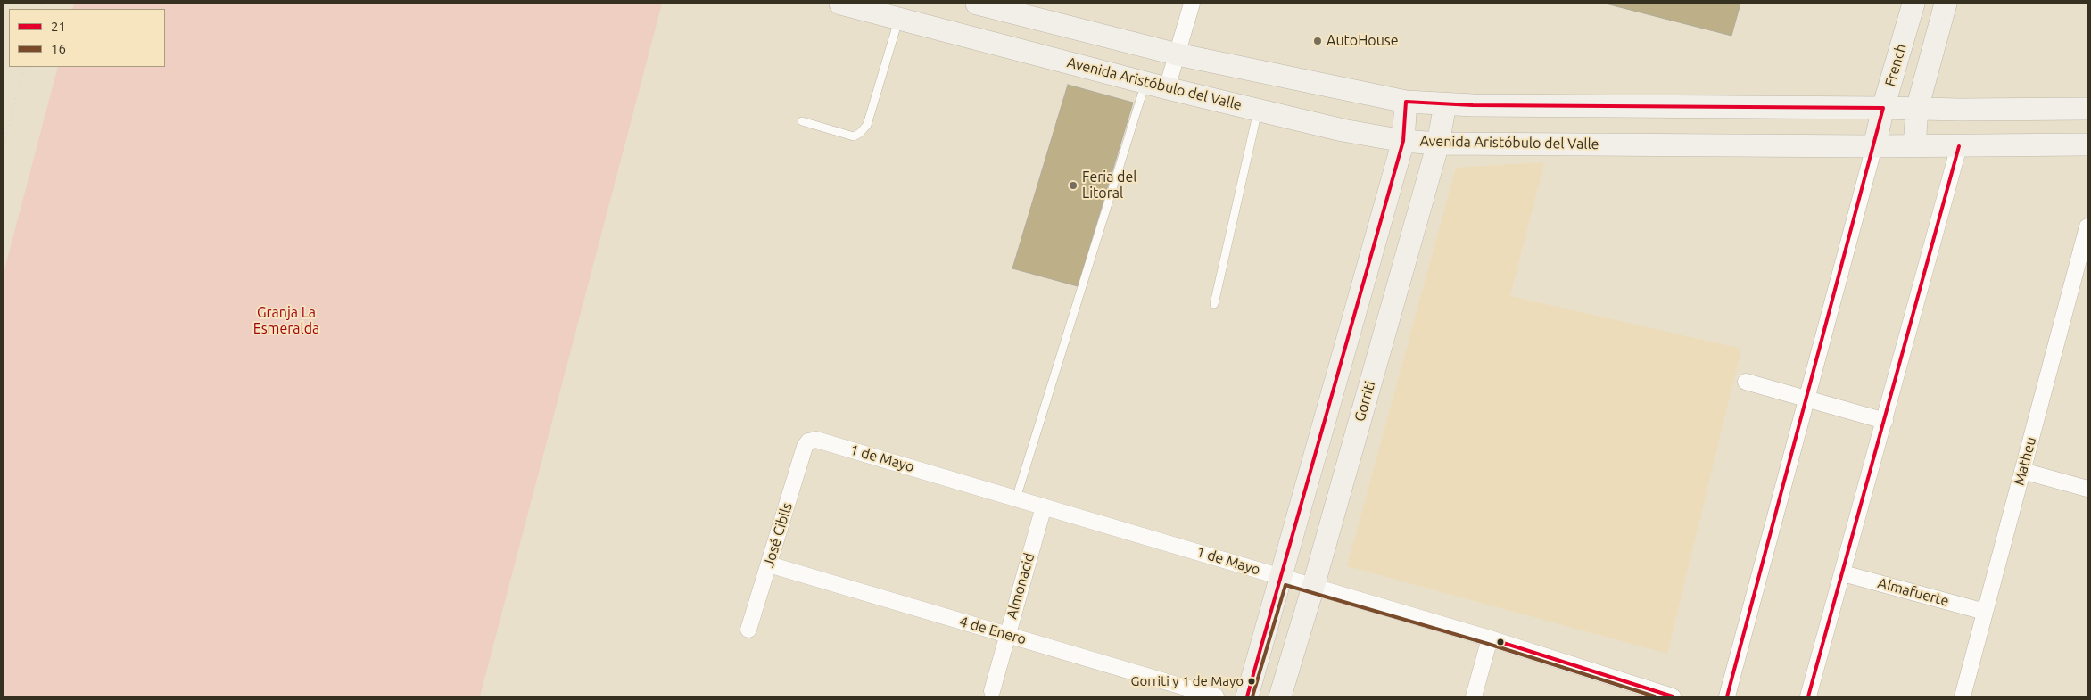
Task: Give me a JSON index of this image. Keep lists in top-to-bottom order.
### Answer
{
  "streets": {
    "main road": ["French", "Avenida Aristóbulo del Valle", "Gorriti"],
    "street": [
      "1 de Mayo",
      "Matheu",
      "José Cibils",
      "Almonacid",
      "Almafuerte",
      "4 de Enero"
    ]
  },
  "crossings": [
    ["French", "Avenida Aristóbulo del Valle"],
    ["Avenida Aristóbulo del Valle", "Gorriti"],
    ["Gorriti", "1 de Mayo"],
    ["1 de Mayo", "José Cibils"],
    ["1 de Mayo", "Almonacid"],
    ["Matheu", "Almafuerte"],
    ["José Cibils", "4 de Enero"],
    ["Almonacid", "4 de Enero"]
  ],
  "parks": ["Granja La Esmeralda"],
  "places": ["AutoHouse", "Feria del Litoral", "Gorriti y 1 de Mayo"],
  "lines": ["transit line 21", "transit line 16"],
  "legend": ["21", "16"]
}
